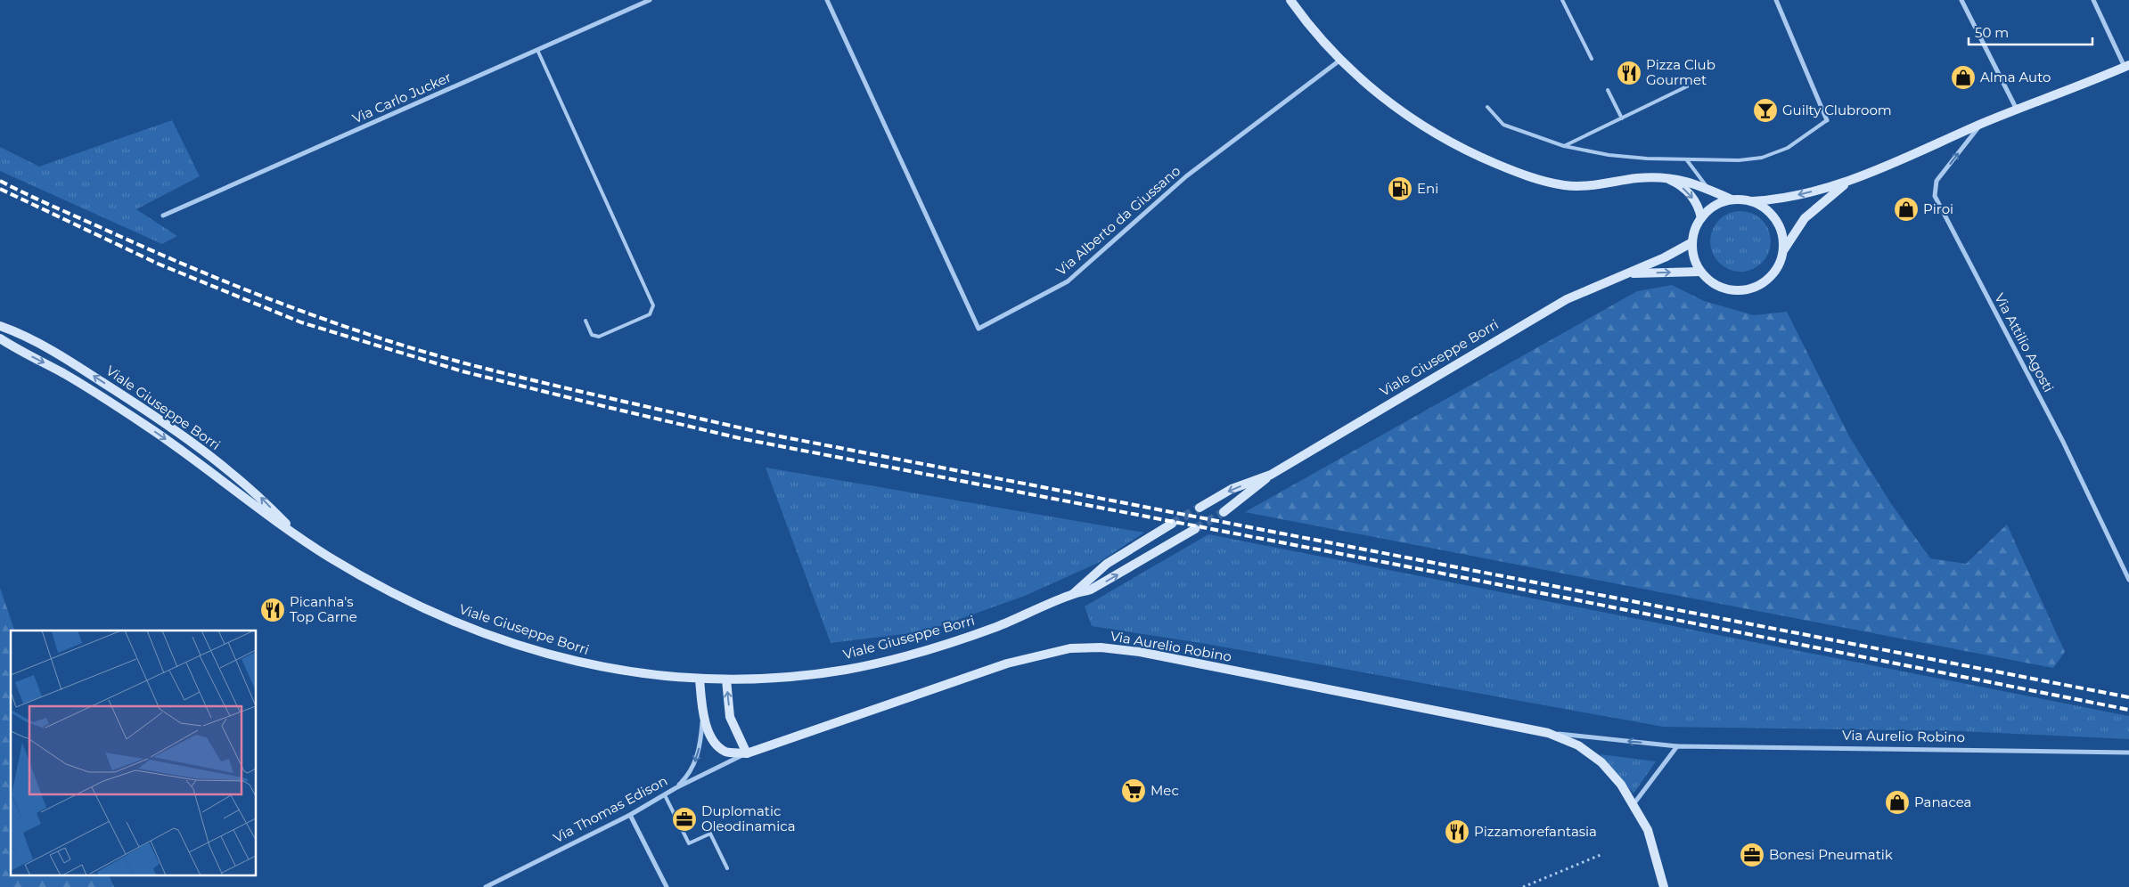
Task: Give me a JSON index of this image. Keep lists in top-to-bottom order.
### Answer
{
  "streets": {
    "main road": ["Viale Giuseppe Borri", "Via Aurelio Robino"],
    "street": [
      "Via Carlo Jucker",
      "Via Alberto da Giussano",
      "Via Attilio Agosti",
      "Via Thomas Edison"
    ]
  },
  "crossings": [
    ["Via Aurelio Robino", "Via Thomas Edison"]
  ],
  "one_way": ["Via Attilio Agosti"],
  "places": {
    "restaurant": ["Pizza Club Gourmet", "Picanha's Top Carne", "Pizzamorefantasia"],
    "shop": ["Alma Auto", "Piroi", "Panacea"],
    "bar": ["Guilty Clubroom"],
    "fuel station": ["Eni"],
    "supermarket": ["Mec"],
    "office": ["Duplomatic Oleodinamica", "Bonesi Pneumatik"]
  },
  "scale_bar": "50 m"
}
